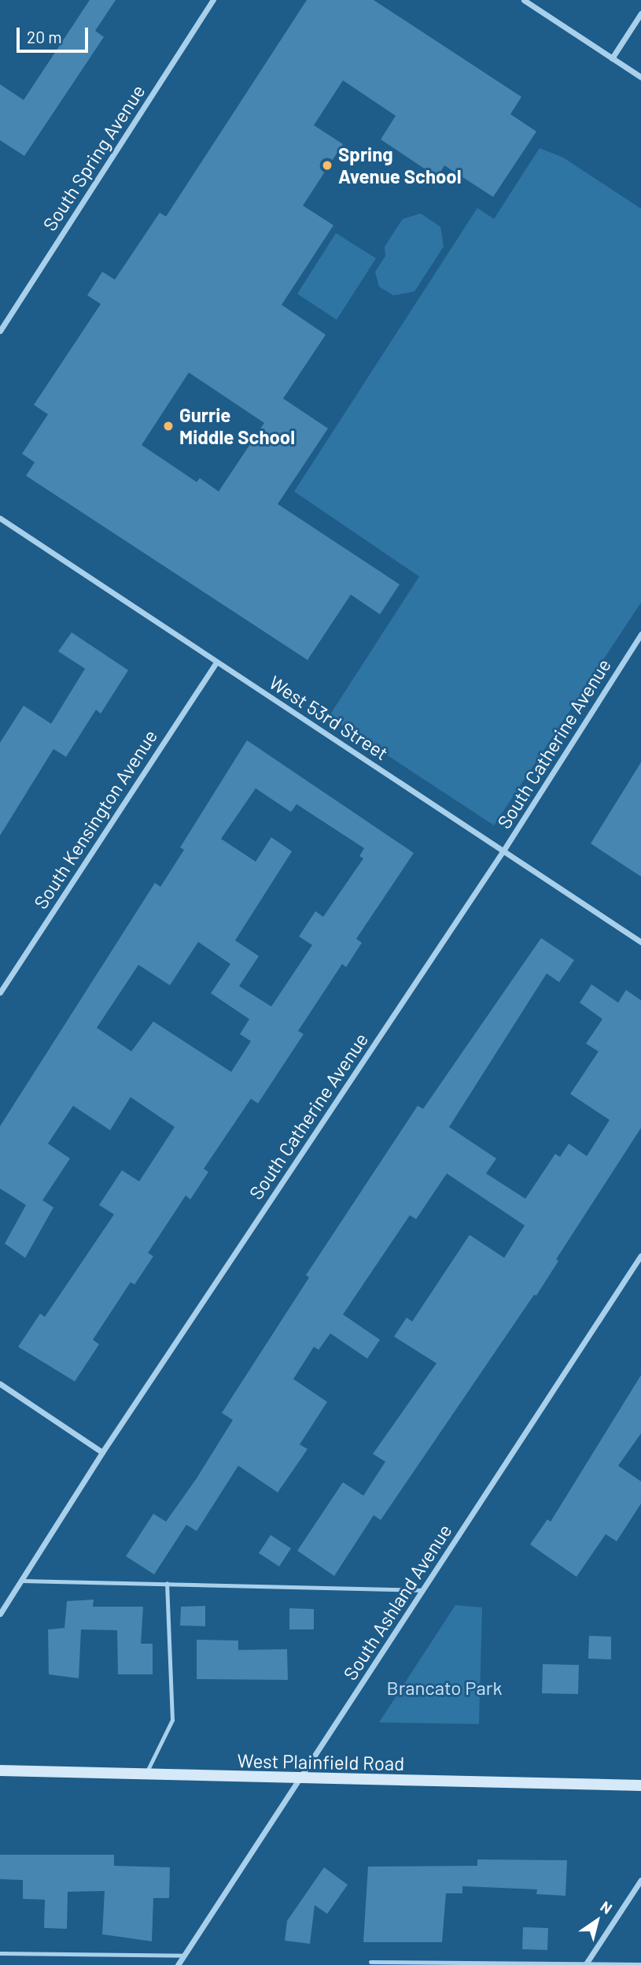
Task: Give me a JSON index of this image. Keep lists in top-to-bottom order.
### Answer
{
  "streets": {
    "main road": ["West Plainfield Road"],
    "street": [
      "South Spring Avenue",
      "West 53rd Street",
      "South Catherine Avenue",
      "South Kensington Avenue",
      "South Ashland Avenue"
    ]
  },
  "crossings": [
    ["West 53rd Street", "South Catherine Avenue"],
    ["West 53rd Street", "South Kensington Avenue"],
    ["South Ashland Avenue", "West Plainfield Road"]
  ],
  "parks": ["Brancato Park"],
  "places": ["Spring Avenue School", "Gurrie Middle School"],
  "scale_bar": "20 m",
  "north": "top right"
}
